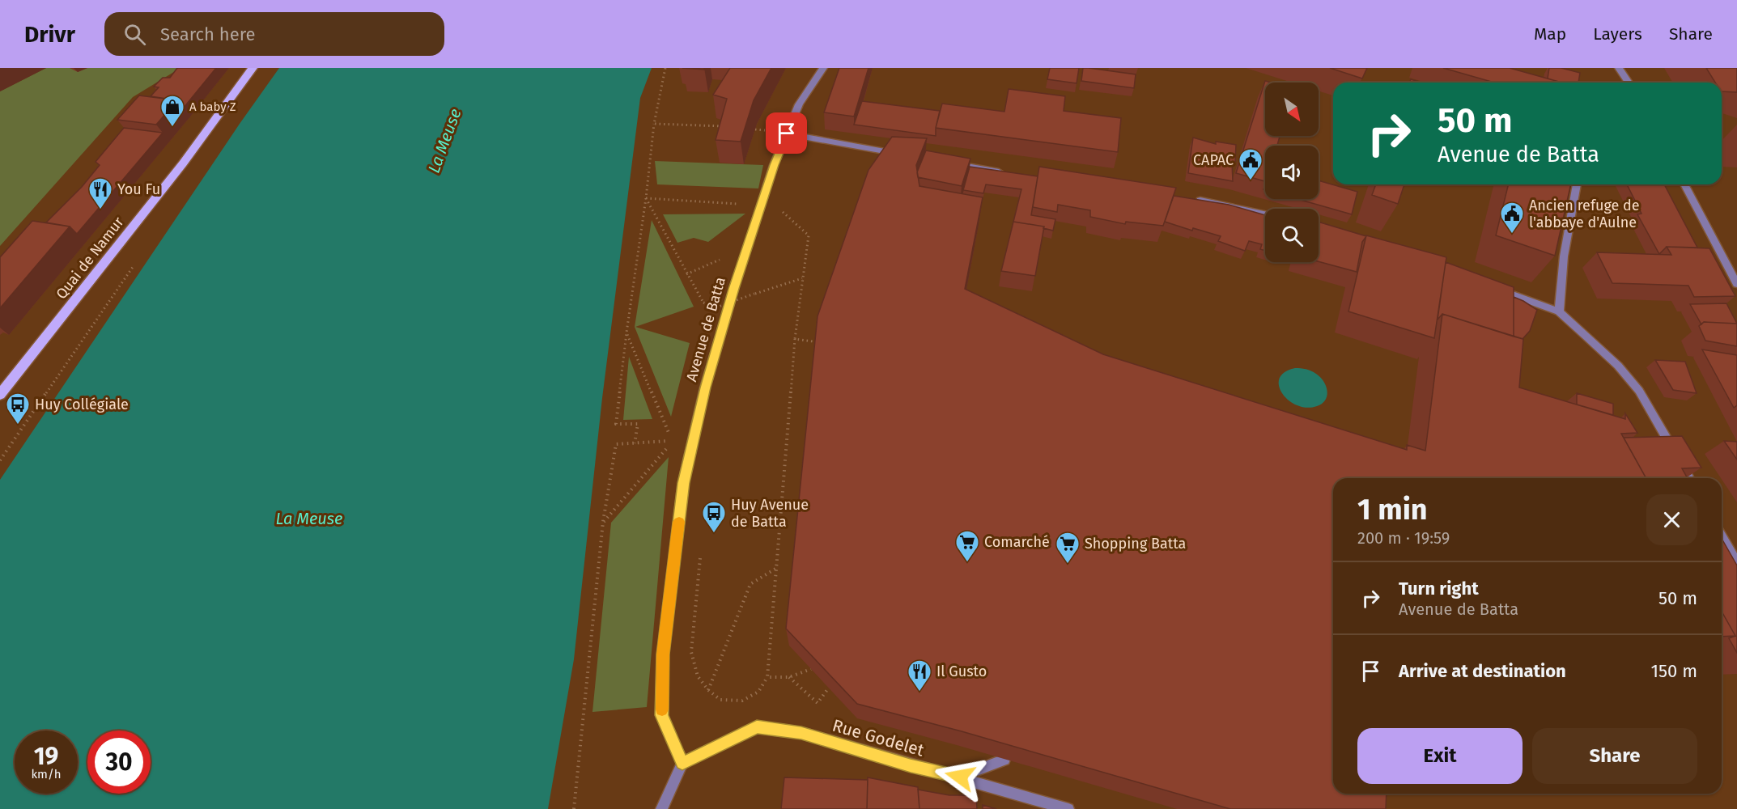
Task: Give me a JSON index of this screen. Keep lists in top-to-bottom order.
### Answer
{
  "streets": {
    "main road": ["Quai de Namur"],
    "street": ["Avenue de Batta", "Rue Godelet"]
  },
  "crossings": [
    ["Avenue de Batta", "Rue Godelet"]
  ],
  "water": ["La Meuse"],
  "places": {
    "shop": ["A baby Z"],
    "public building": ["CAPAC", "Ancien refuge de l'abbaye d'Aulne"],
    "restaurant": ["You Fu", "Il Gusto"],
    "bus stop": ["Huy Collégiale", "Huy Avenue de Batta"],
    "supermarket": ["Comarché", "Shopping Batta"]
  },
  "north": "bottom right",
  "page": {
    "header": "Drivr",
    "search": "Search here",
    "nav": ["Map", "Layers", "Share"],
    "turn": ["50 m", "Avenue de Batta"],
    "heading": ["1 min", "200 m · 19:59"],
    "list": [
      {
        "name": "Turn right",
        "note": "Avenue de Batta",
        "value": "50 m"
      },
      {
        "name": "Arrive at destination",
        "value": "150 m"
      }
    ],
    "buttons": ["Exit", "Share"],
    "speed": "19 km/h",
    "limit": "30"
  }
}
